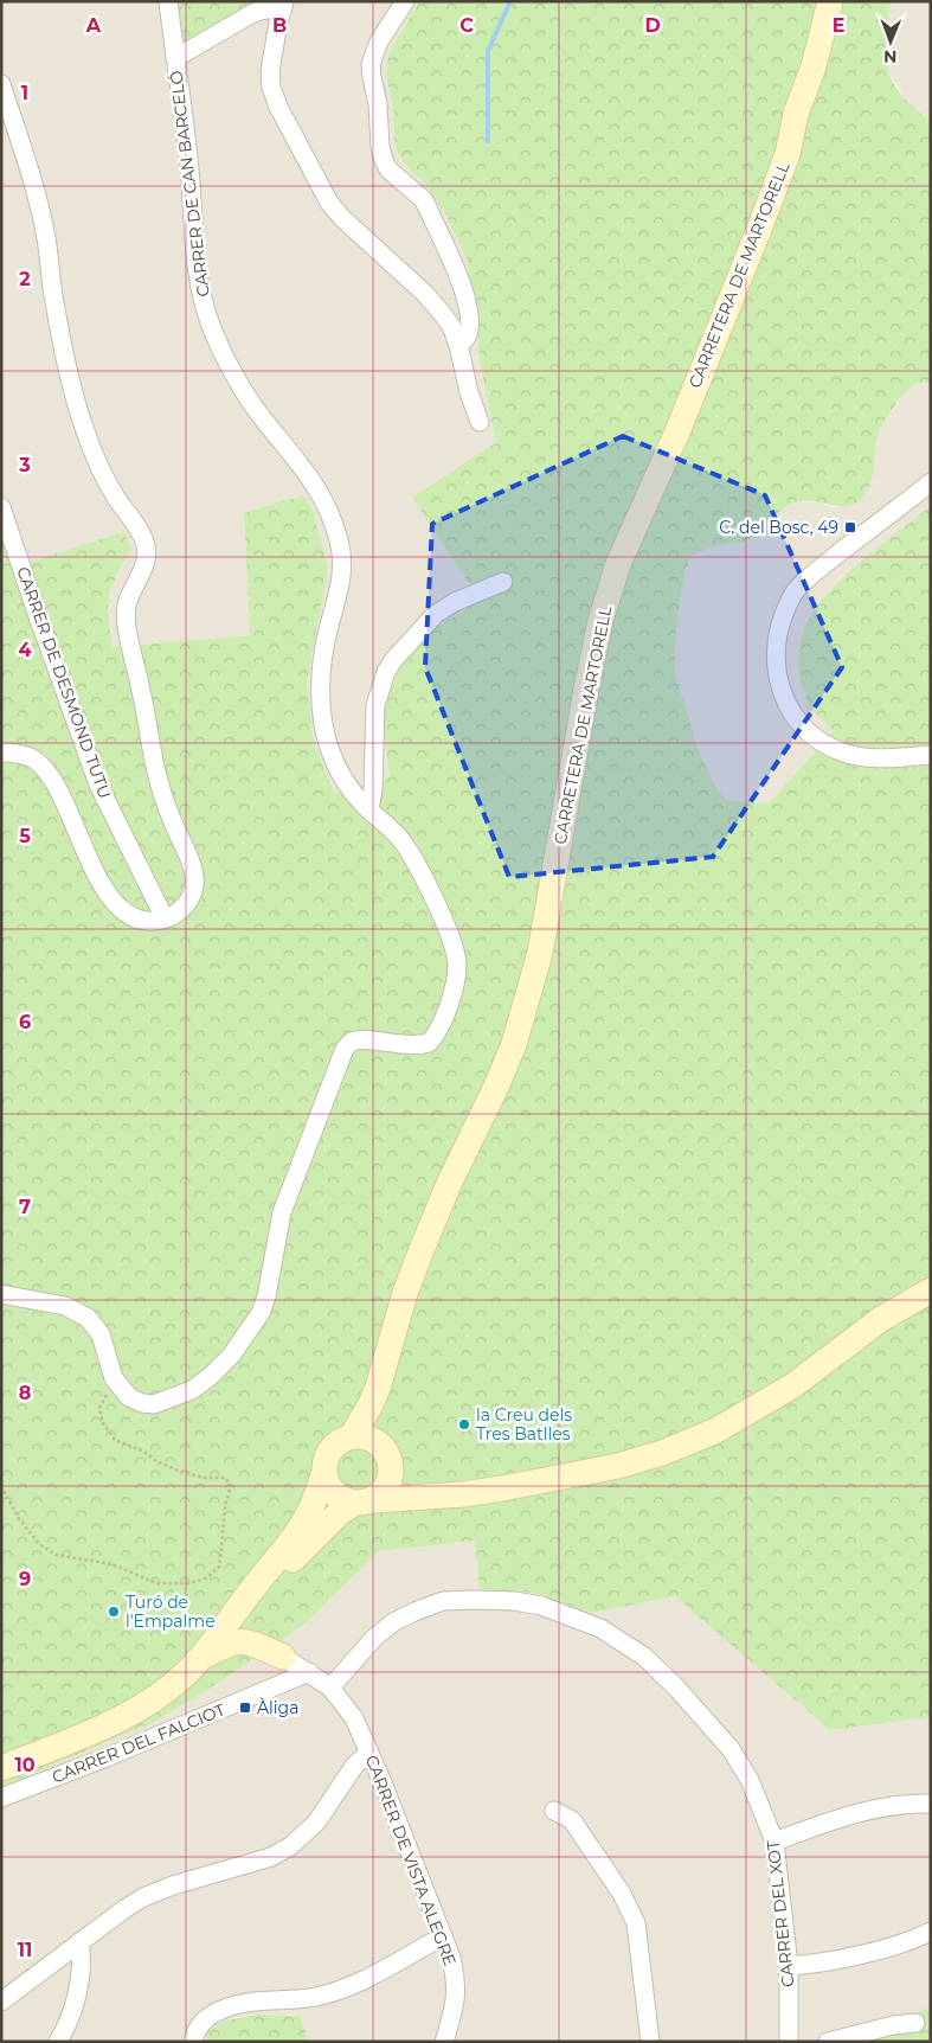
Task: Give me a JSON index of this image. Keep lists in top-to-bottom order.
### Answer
{
  "streets": {
    "main road": ["CARRETERA DE MARTORELL"],
    "street": [
      "CARRER DE CAN BARCELÓ",
      "CARRER DE DESMOND TUTU",
      "CARRER DEL FALCIOT",
      "CARRER DE VISTA ALEGRE",
      "CARRER DEL XOT"
    ]
  },
  "crossings": [
    ["CARRER DEL FALCIOT", "CARRER DE VISTA ALEGRE"],
    ["CARRER DE VISTA ALEGRE", "CARRER DEL XOT"]
  ],
  "places": {
    "transit": ["C. del Bosc, 49", "Àliga"],
    "other": ["la Creu dels Tres Batlles", "Turó de l'Empalme"]
  },
  "north": "bottom",
  "grid": {
    "columns": [
      "A",
      "B",
      "C",
      "D",
      "E"
    ],
    "rows": [
      "1",
      "2",
      "3",
      "4",
      "5",
      "6",
      "7",
      "8",
      "9",
      "10",
      "11"
    ]
  }
}
